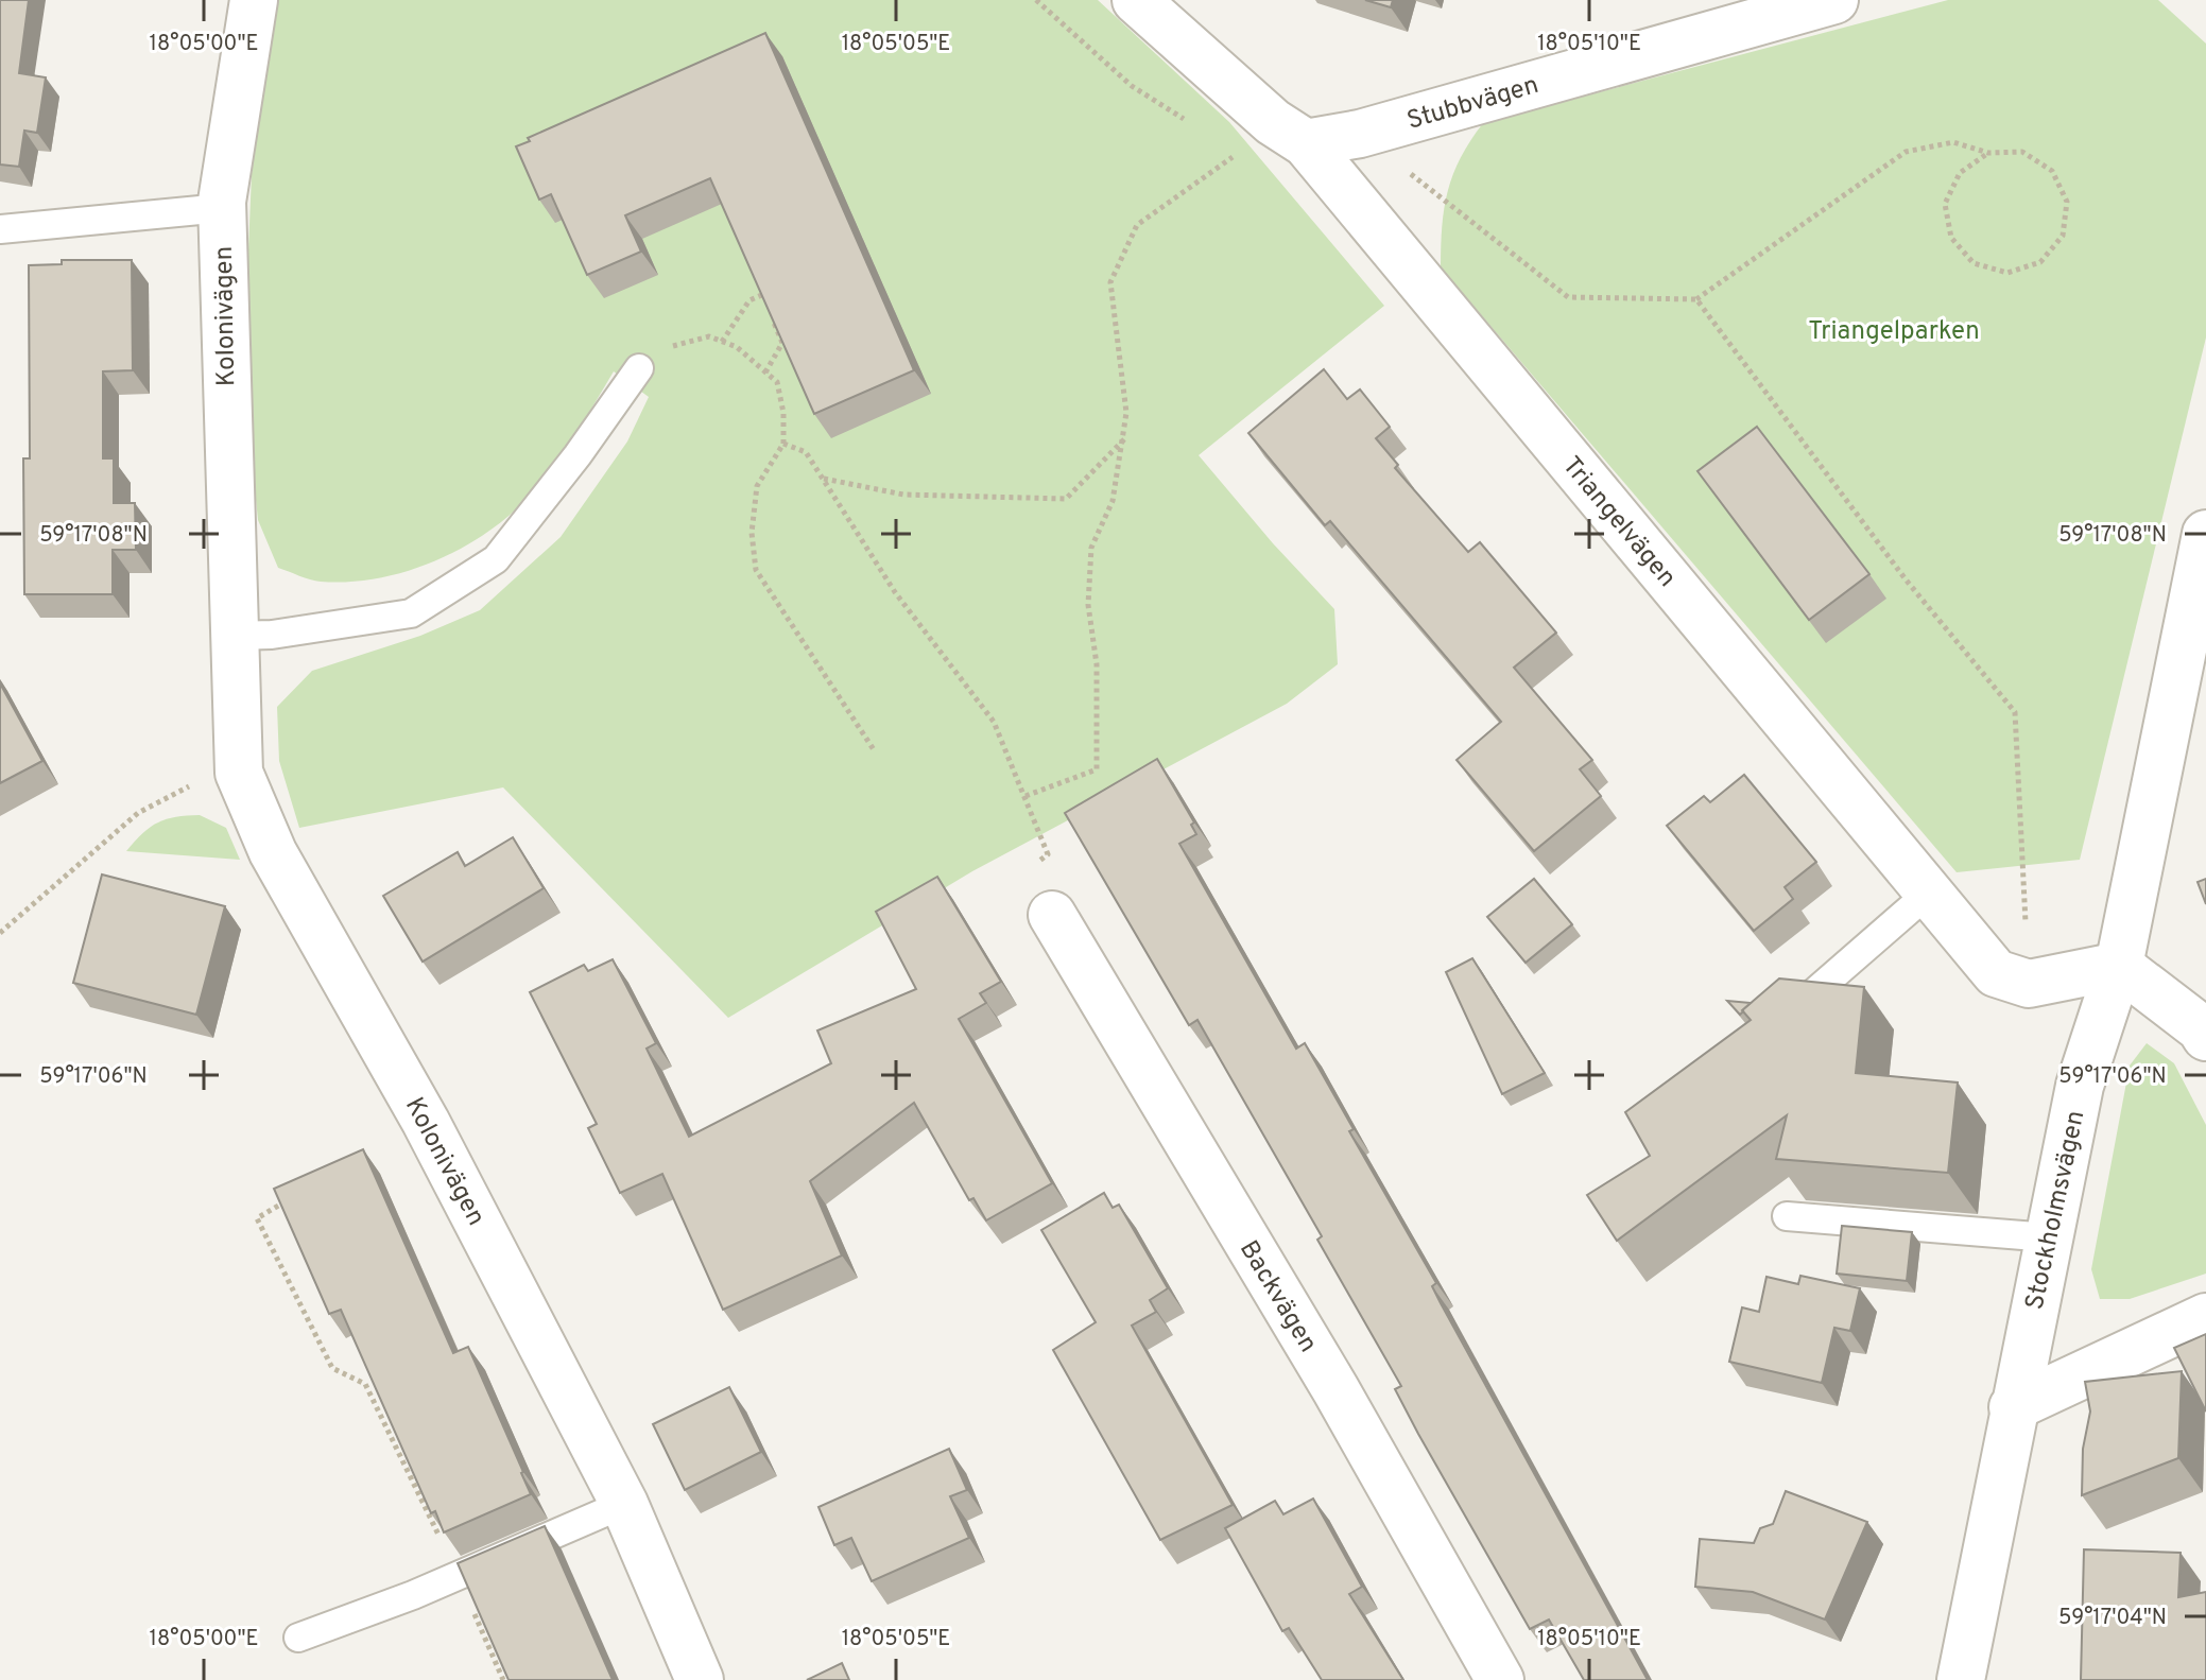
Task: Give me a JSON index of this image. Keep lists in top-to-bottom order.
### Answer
{
  "streets": {
    "street": [
      "Stubbvägen",
      "Kolonivägen",
      "Triangelvägen",
      "Stockholmsvägen",
      "Backvägen"
    ]
  },
  "crossings": [
    ["Stubbvägen", "Triangelvägen"]
  ],
  "parks": ["Triangelparken"],
  "coordinates": [
    "18°05'00\"E",
    "18°05'05\"E",
    "18°05'10\"E",
    "59°17'08\"N",
    "59°17'06\"N",
    "59°17'04\"N"
  ]
}
